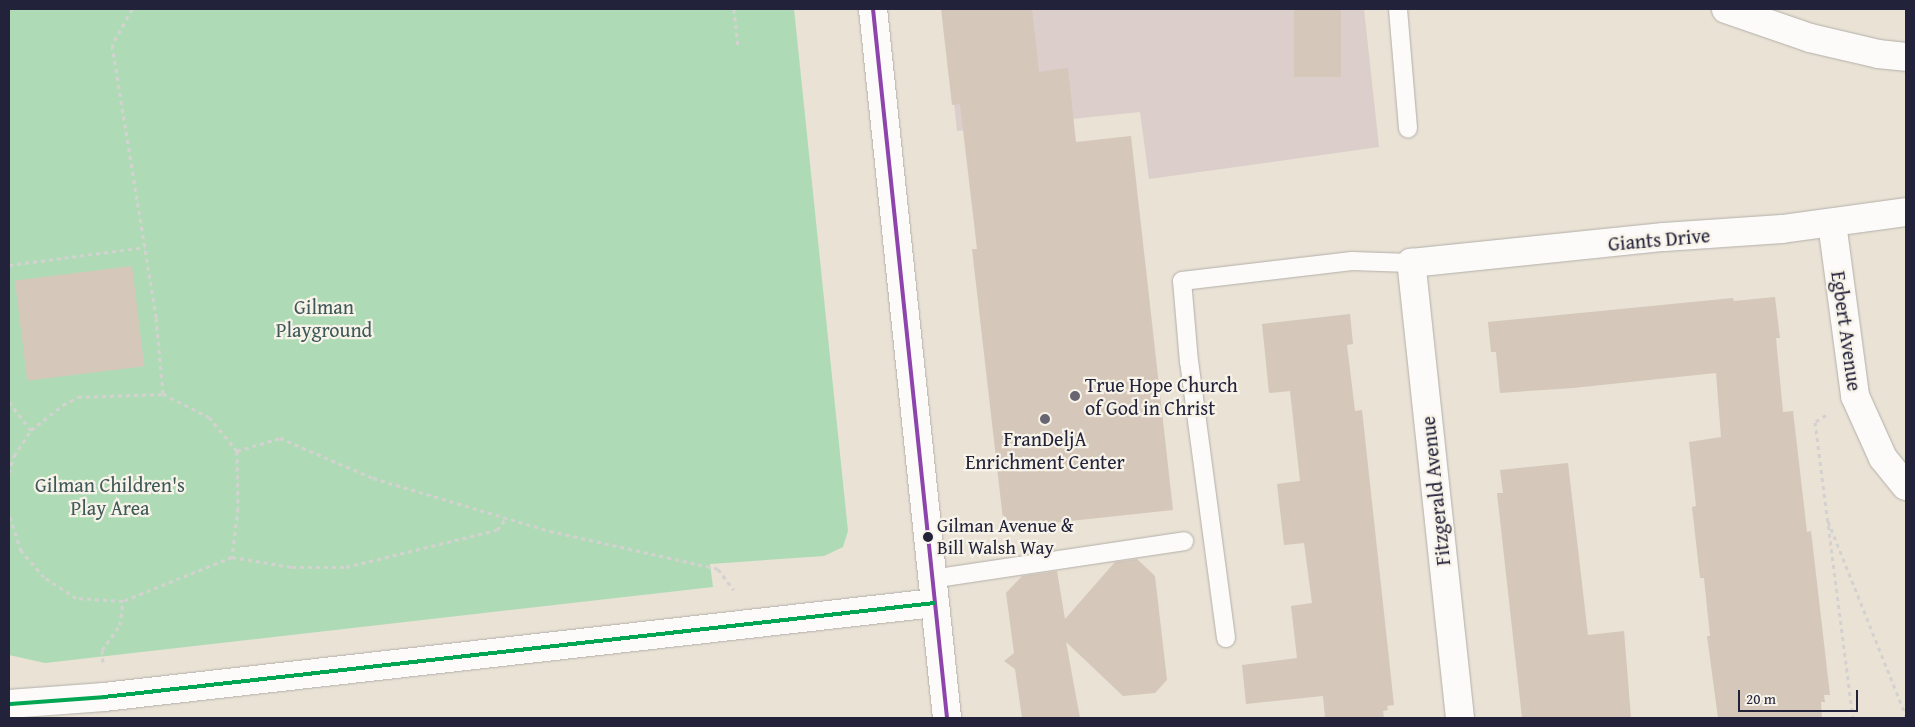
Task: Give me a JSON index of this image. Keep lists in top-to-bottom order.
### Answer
{
  "streets": {
    "street": ["Giants Drive", "Egbert Avenue", "Fitzgerald Avenue"]
  },
  "crossings": [
    ["Giants Drive", "Egbert Avenue"],
    ["Giants Drive", "Fitzgerald Avenue"]
  ],
  "parks": ["Gilman Playground", "Gilman Children's Play Area"],
  "places": ["True Hope Church of God in Christ", "FranDeljA Enrichment Center", "Gilman Avenue & Bill Walsh Way"],
  "scale_bar": "20 m"
}
